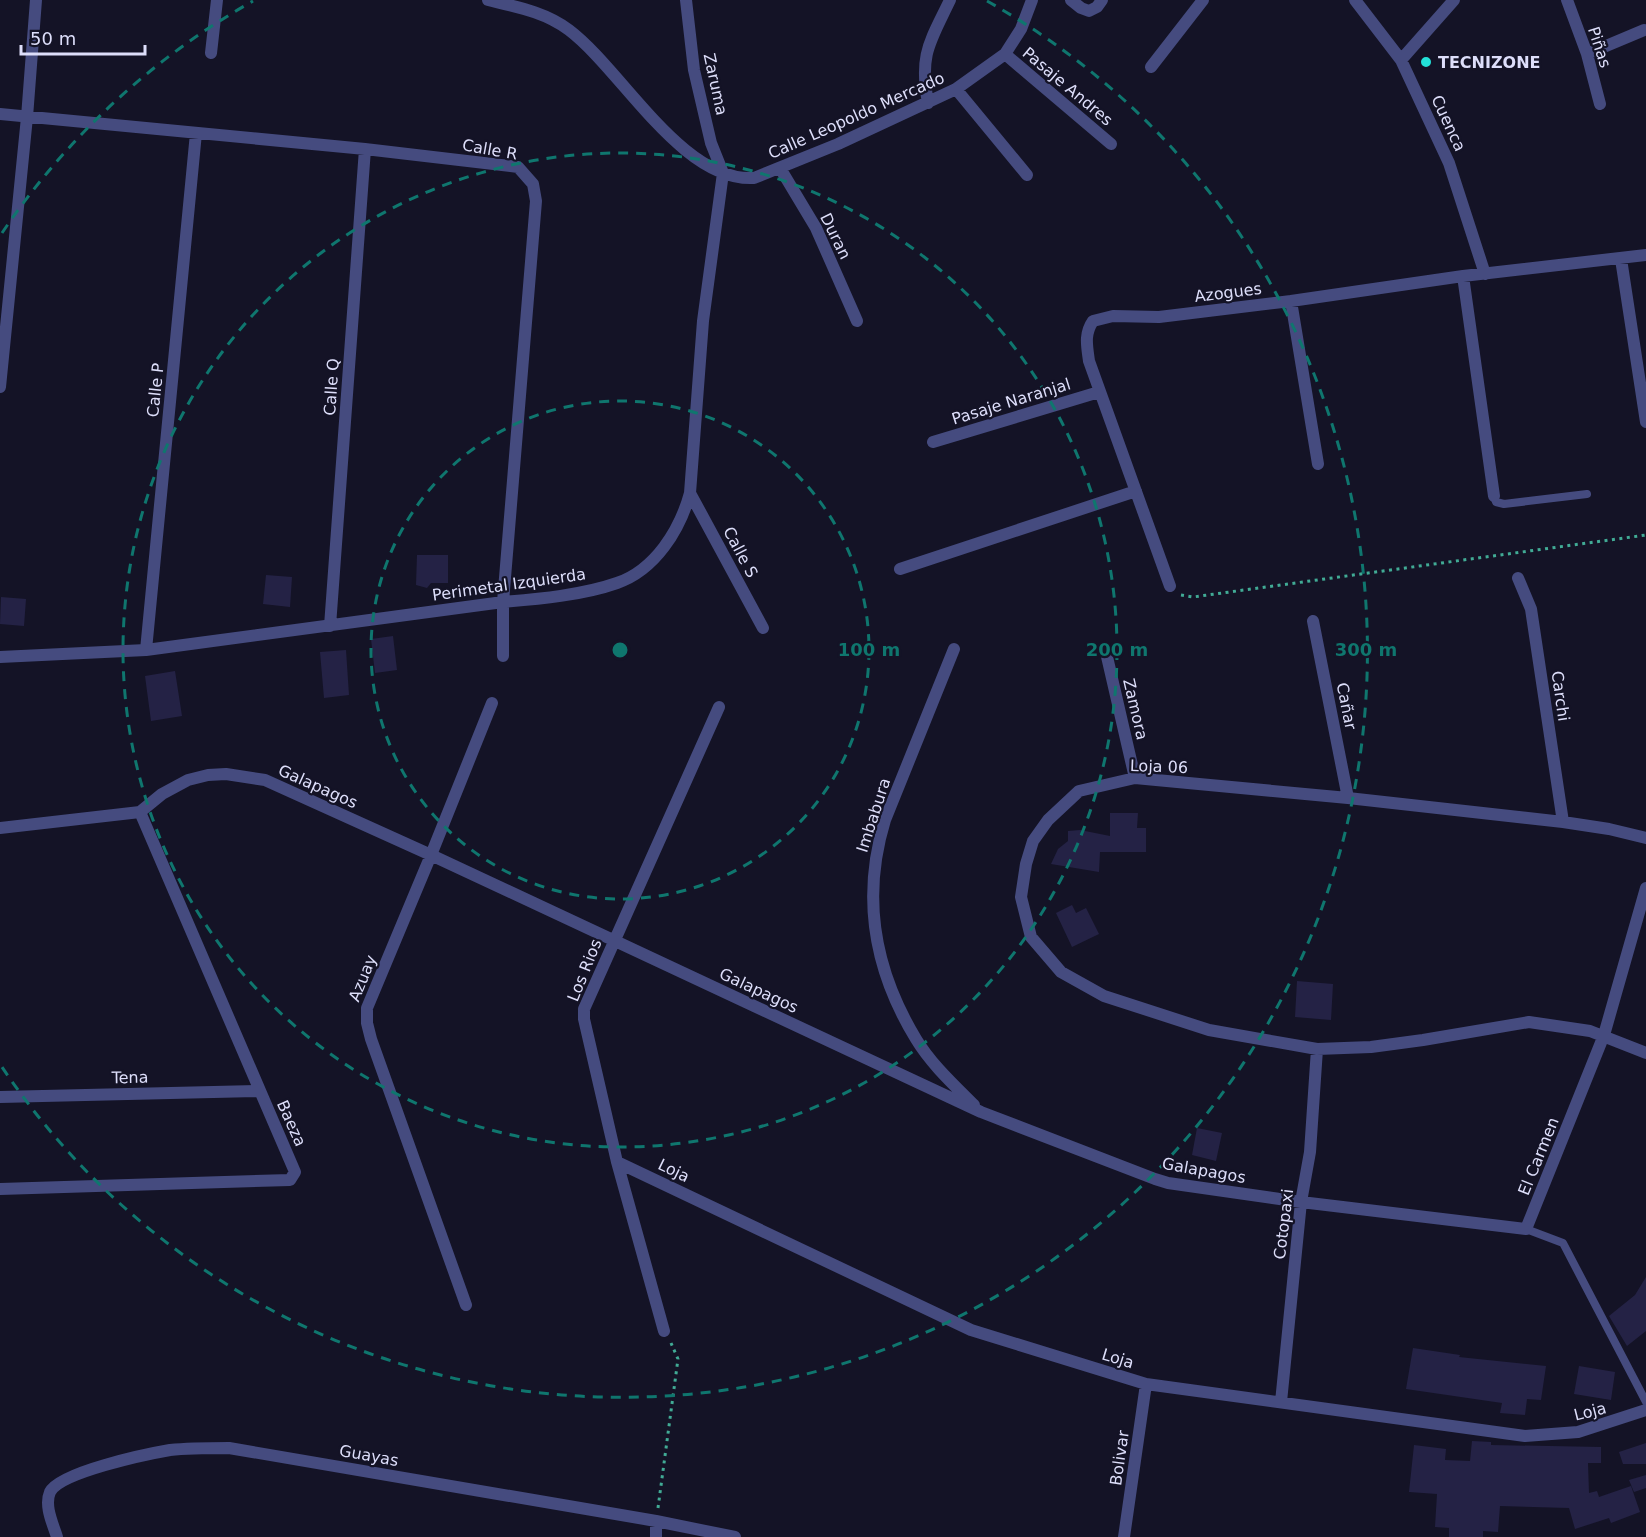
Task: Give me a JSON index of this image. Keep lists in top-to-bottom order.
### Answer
{
  "streets": {
    "street": [
      "Piñas",
      "Zaruma",
      "Pasaje Andres",
      "Calle Leopoldo Mercado",
      "Cuenca",
      "Calle R",
      "Duran",
      "Azogues",
      "Calle Q",
      "Calle P",
      "Pasaje Naranjal",
      "Calle S",
      "Perimetal Izquierda",
      "Carchi",
      "Cañar",
      "Zamora",
      "Loja 06",
      "Galapagos",
      "Imbabura",
      "Los Rios",
      "Azuay",
      "Tena",
      "Baeza",
      "El Carmen",
      "Loja",
      "Cotopaxi",
      "Guayas",
      "Bolivar"
    ]
  },
  "crossings": [
    ["Zaruma", "Calle Leopoldo Mercado"],
    ["Zaruma", "Perimetal Izquierda"],
    ["Pasaje Andres", "Calle Leopoldo Mercado"],
    ["Calle Leopoldo Mercado", "Duran"],
    ["Calle Leopoldo Mercado", "Perimetal Izquierda"],
    ["Cuenca", "Azogues"],
    ["Calle R", "Calle Q"],
    ["Calle R", "Calle P"],
    ["Calle R", "Perimetal Izquierda"],
    ["Azogues", "Pasaje Naranjal"],
    ["Calle Q", "Perimetal Izquierda"],
    ["Calle P", "Perimetal Izquierda"],
    ["Calle S", "Perimetal Izquierda"],
    ["Carchi", "Loja 06"],
    ["Cañar", "Loja 06"],
    ["Zamora", "Loja 06"],
    ["Loja 06", "Cotopaxi"],
    ["Galapagos", "Imbabura"],
    ["Galapagos", "Los Rios"],
    ["Galapagos", "Azuay"],
    ["Galapagos", "Baeza"],
    ["Galapagos", "El Carmen"],
    ["Galapagos", "Cotopaxi"],
    ["Los Rios", "Loja"],
    ["Tena", "Baeza"],
    ["Loja", "Cotopaxi"],
    ["Loja", "Bolivar"]
  ],
  "places": ["TECNIZONE"],
  "scale_bar": "50 m",
  "rings": ["100 m", "200 m", "300 m"]
}
